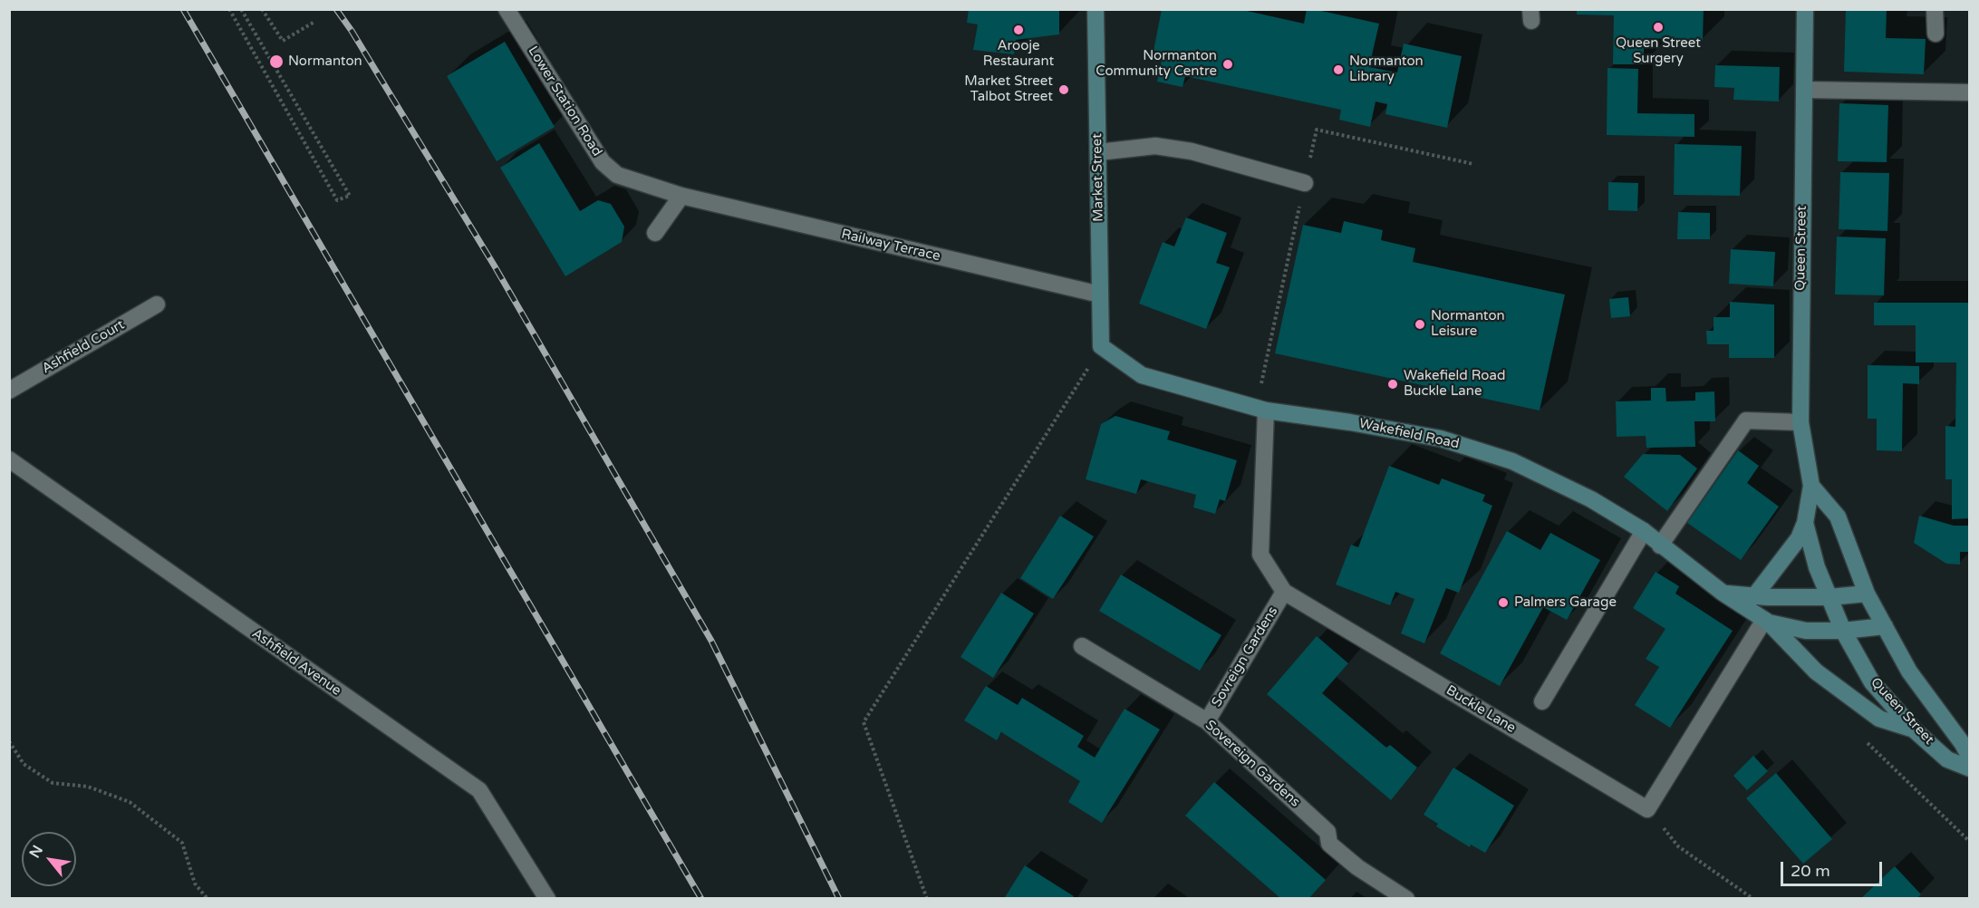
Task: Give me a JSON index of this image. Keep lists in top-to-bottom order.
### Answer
{
  "streets": {
    "street": [
      "Lower Station Road",
      "Market Street",
      "Railway Terrace",
      "Queen Street",
      "Ashfield Court",
      "Wakefield Road",
      "Sovreign Gardens",
      "Ashfield Avenue",
      "Buckle Lane",
      "Sovereign Gardens"
    ]
  },
  "crossings": [
    ["Lower Station Road", "Railway Terrace"],
    ["Market Street", "Railway Terrace"],
    ["Market Street", "Wakefield Road"],
    ["Queen Street", "Wakefield Road"],
    ["Wakefield Road", "Buckle Lane"],
    ["Sovreign Gardens", "Buckle Lane"],
    ["Sovreign Gardens", "Sovereign Gardens"]
  ],
  "places": [
    "Queen Street Surgery",
    "Arooje Restaurant",
    "Normanton",
    "Normanton Community Centre",
    "Normanton Library",
    "Market Street Talbot Street",
    "Normanton Leisure",
    "Wakefield Road Buckle Lane",
    "Palmers Garage"
  ],
  "scale_bar": "20 m",
  "north": "top left"
}
